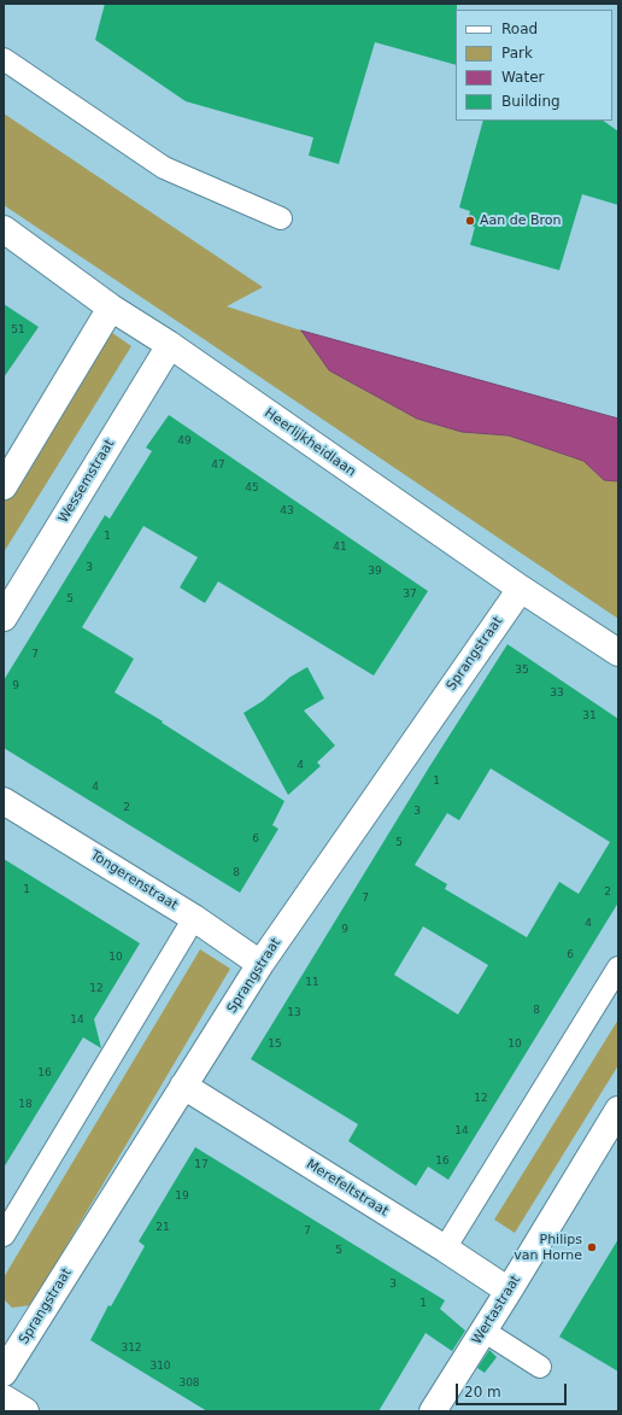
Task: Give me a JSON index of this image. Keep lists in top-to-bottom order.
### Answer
{
  "streets": {
    "street": [
      "Heerlijkheidlaan",
      "Wessemstraat",
      "Sprangstraat",
      "Tongerenstraat",
      "Merefeltstraat",
      "Wertastraat"
    ]
  },
  "crossings": [
    ["Heerlijkheidlaan", "Wessemstraat"],
    ["Heerlijkheidlaan", "Sprangstraat"],
    ["Sprangstraat", "Tongerenstraat"],
    ["Sprangstraat", "Merefeltstraat"],
    ["Merefeltstraat", "Wertastraat"]
  ],
  "places": ["Aan de Bron", "Philips van Horne"],
  "house_numbers": [
    "51",
    "49",
    "47",
    "45",
    "43",
    "1",
    "41",
    "3",
    "39",
    "37",
    "5",
    "7",
    "35",
    "9",
    "33",
    "31",
    "4",
    "1",
    "4",
    "2",
    "3",
    "6",
    "5",
    "8",
    "1",
    "2",
    "7",
    "4",
    "9",
    "6",
    "10",
    "11",
    "12",
    "8",
    "13",
    "14",
    "15",
    "10",
    "16",
    "12",
    "18",
    "14",
    "16",
    "17",
    "19",
    "21",
    "7",
    "5",
    "3",
    "1",
    "312",
    "310",
    "308"
  ],
  "legend": [
    "Road",
    "Park",
    "Water",
    "Building"
  ],
  "scale_bar": "20 m"
}
